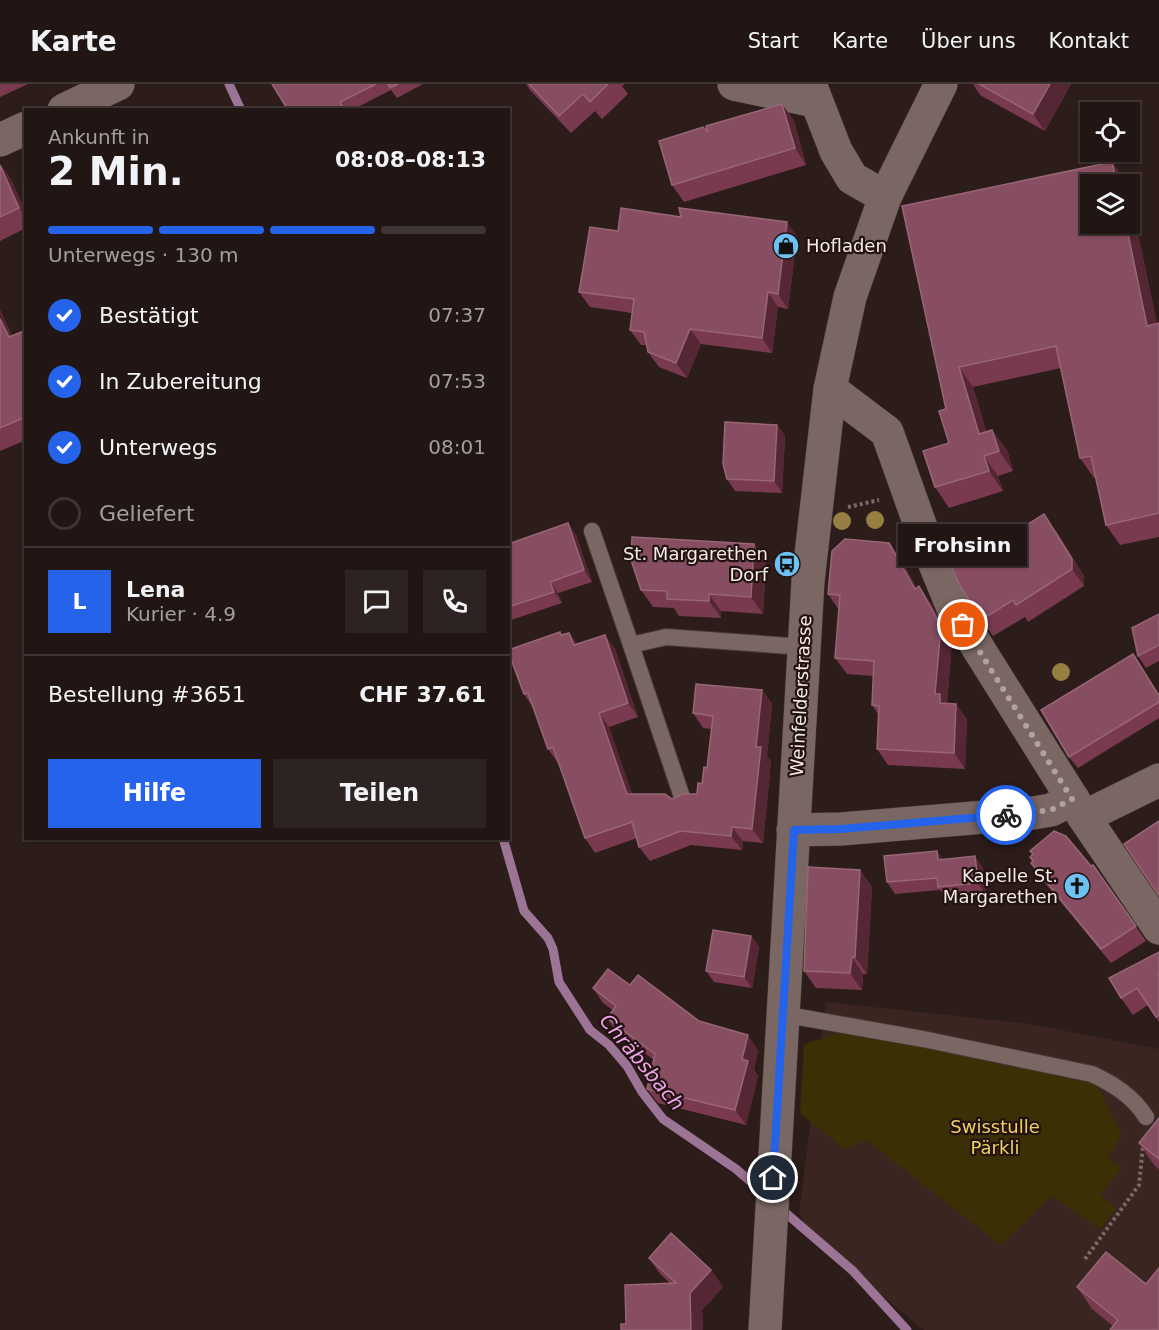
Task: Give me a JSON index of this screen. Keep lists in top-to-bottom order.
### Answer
{
  "streets": {
    "street": ["Weinfelderstrasse"]
  },
  "water": ["Chräbsbach"],
  "parks": ["Swisstulle Pärkli"],
  "places": {
    "shop": ["Hofladen"],
    "bus stop": ["St. Margarethen Dorf"],
    "other": ["Frohsinn"],
    "church": ["Kapelle St. Margarethen"]
  },
  "page": {
    "header": "Karte",
    "nav": [
      "Start",
      "Karte",
      "Über uns",
      "Kontakt"
    ],
    "heading": ["2 Min.", "Ankunft in", "08:08–08:13"],
    "panel": [
      "Lena",
      "Kurier · 4.9",
      "Bestellung #3651",
      "CHF 37.61"
    ],
    "bar": "Unterwegs · 130 m",
    "list": [
      ["Bestätigt", "07:37"],
      ["In Zubereitung", "07:53"],
      ["Unterwegs", "08:01"],
      "Geliefert"
    ],
    "bubble": "Frohsinn",
    "round": "L",
    "buttons": ["Hilfe", "Teilen"]
  }
}
